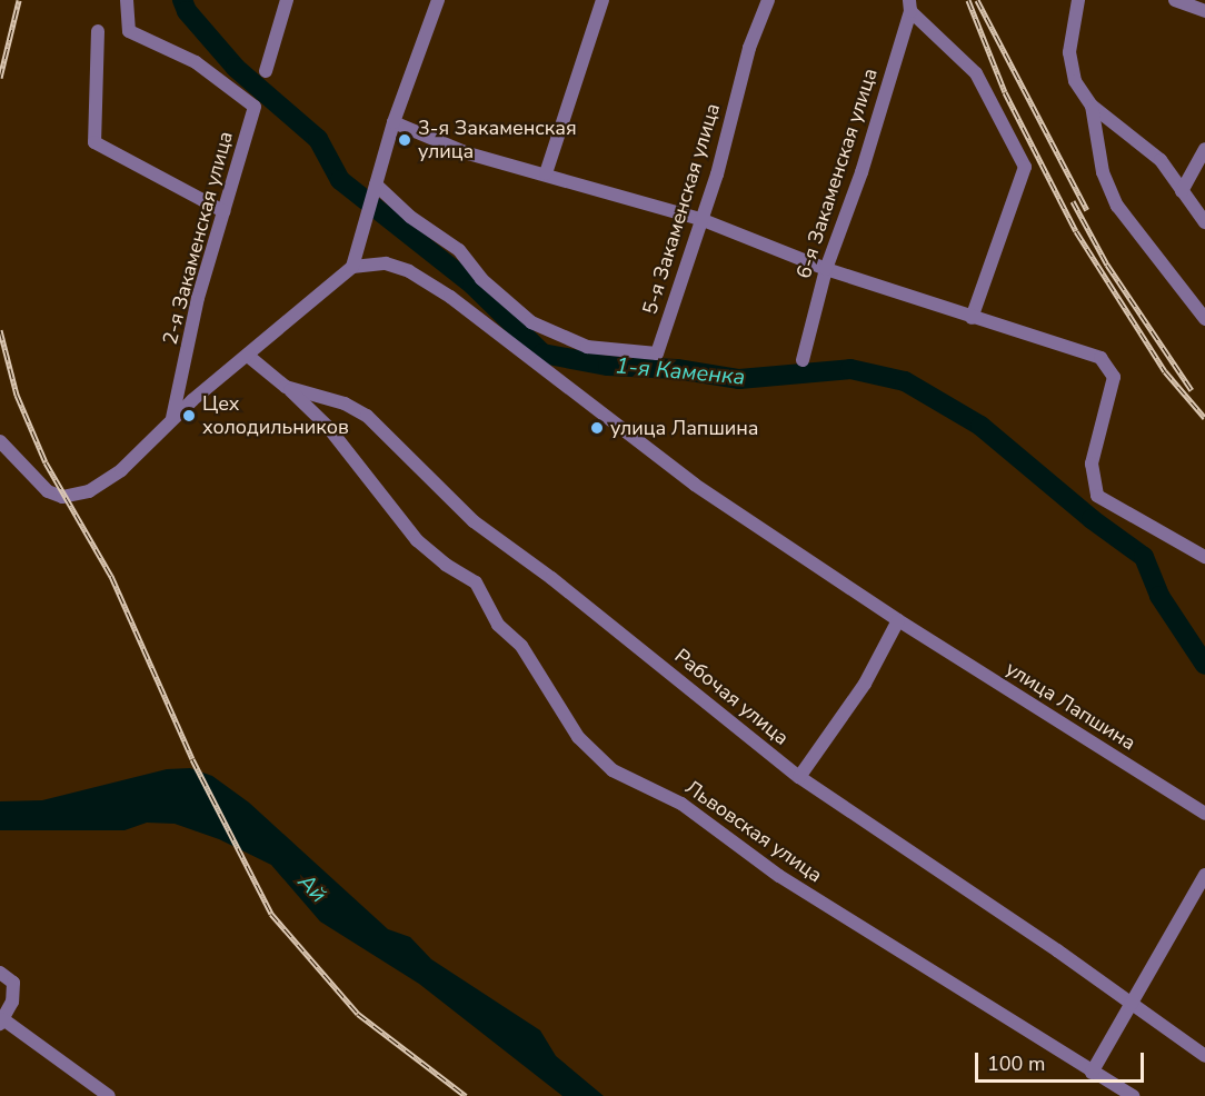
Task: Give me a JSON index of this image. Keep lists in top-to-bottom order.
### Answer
{
  "streets": {
    "street": [
      "6-я Закаменская улица",
      "5-я Закаменская улица",
      "2-я Закаменская улица",
      "Рабочая улица",
      "улица Лапшина",
      "Львовская улица"
    ]
  },
  "crossings": [
    ["Рабочая улица", "Львовская улица"]
  ],
  "water": ["1-я Каменка", "Ай"],
  "places": ["3-я Закаменская улица", "Цех холодильников", "улица Лапшина"],
  "scale_bar": "100 m"
}
